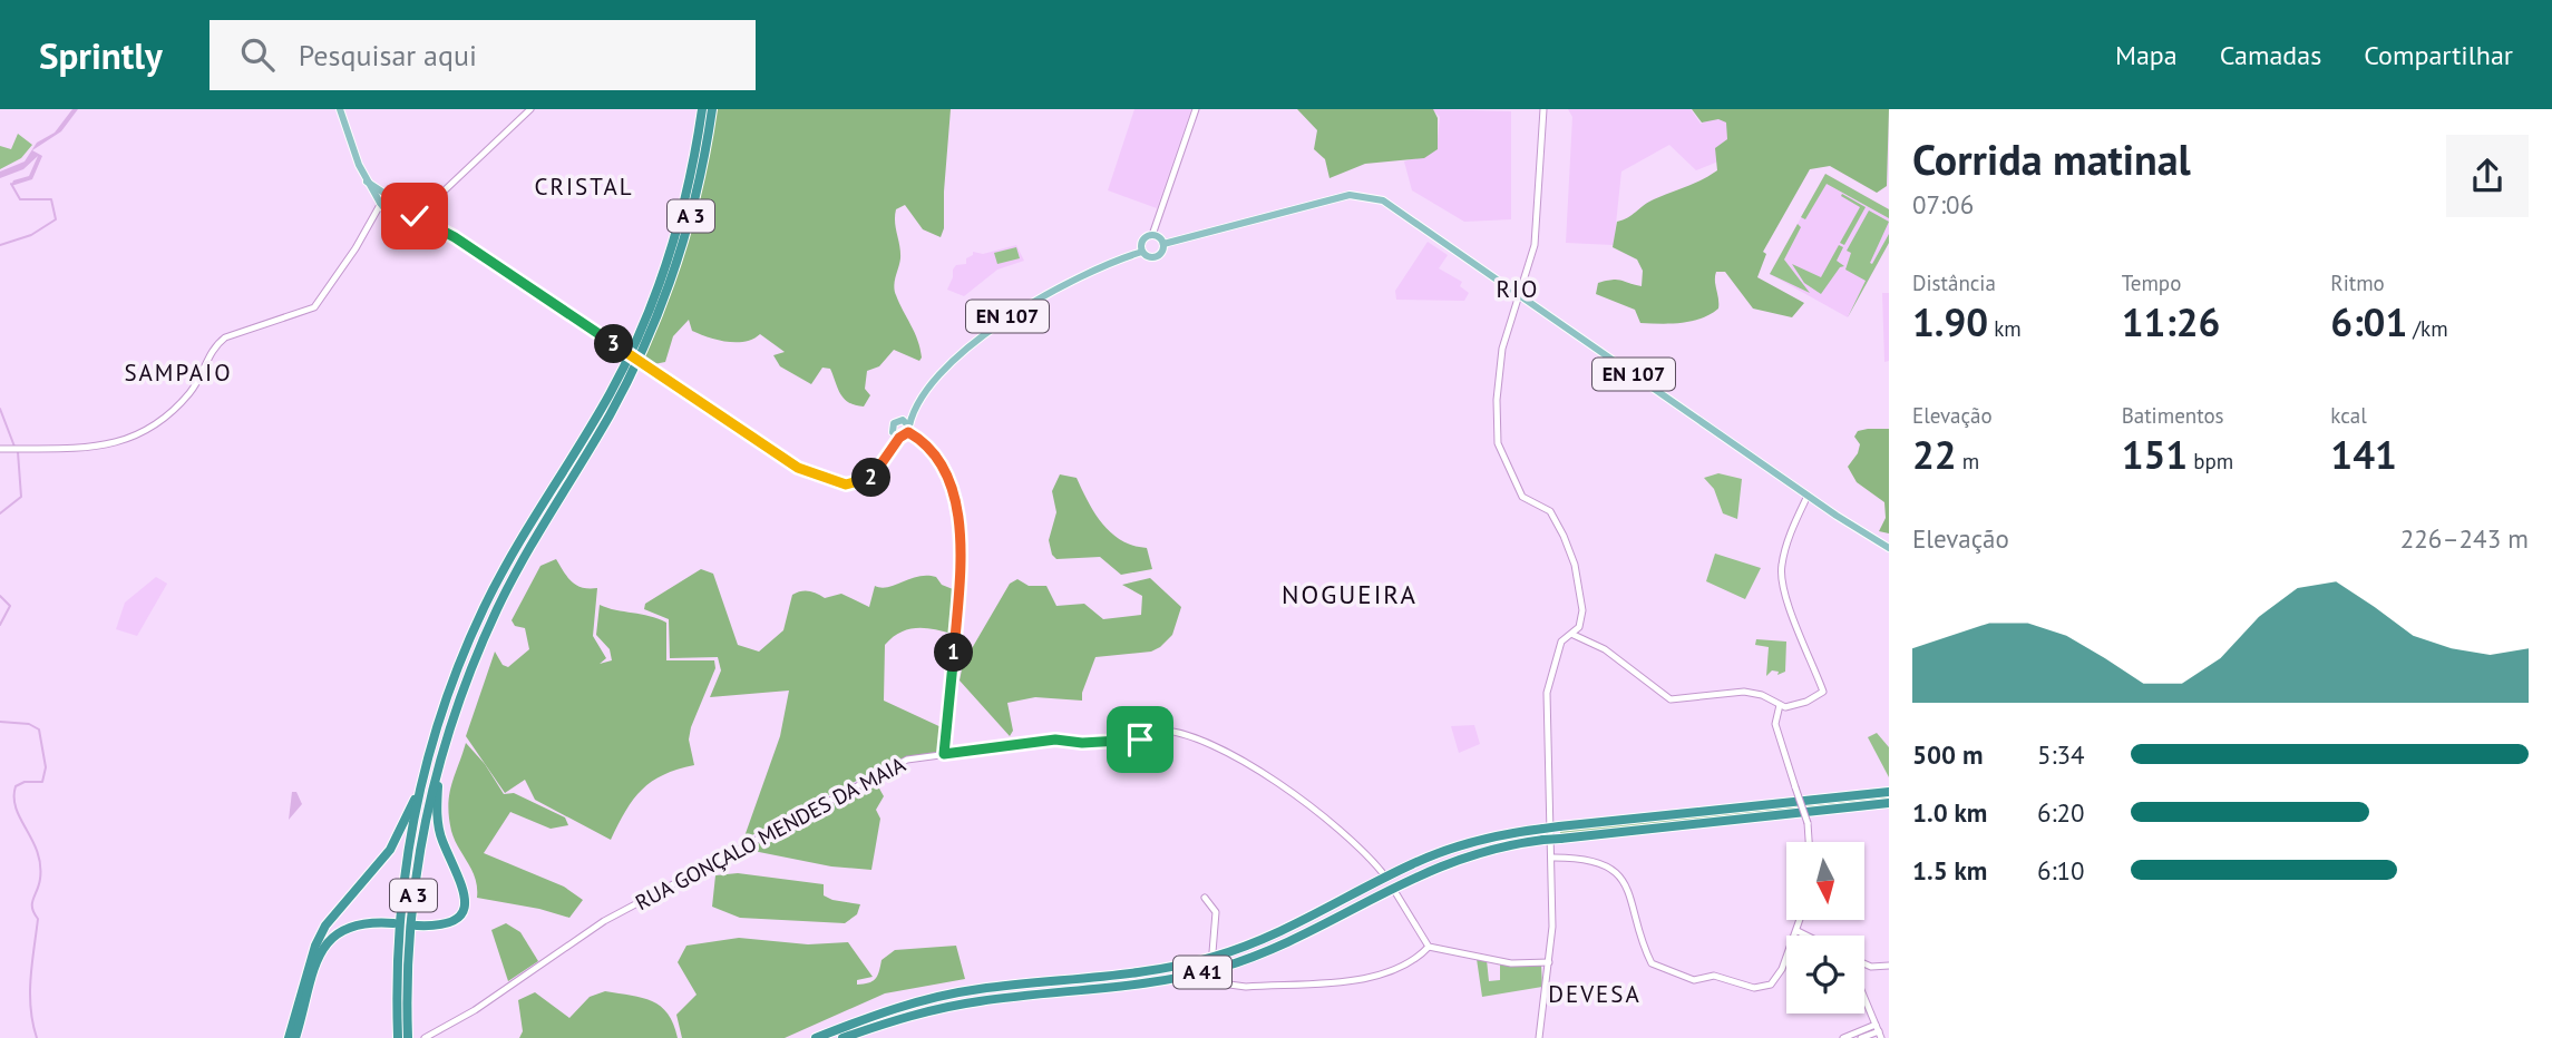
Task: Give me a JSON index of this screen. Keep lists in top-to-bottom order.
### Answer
{
  "streets": {
    "highway": ["A 3", "A 41"],
    "main road": ["EN 107"],
    "street": ["RUA GONÇALO MENDES DA MAIA"]
  },
  "districts": [
    "CRISTAL",
    "RIO",
    "SAMPAIO",
    "NOGUEIRA",
    "DEVESA"
  ],
  "north": "bottom",
  "page": {
    "header": "Sprintly",
    "search": "Pesquisar aqui",
    "nav": ["Mapa", "Camadas", "Compartilhar"],
    "heading": ["Corrida matinal", "07:06"],
    "stats": [
      ["Distância", "1.90 km"],
      ["Tempo", "11:26"],
      ["Ritmo", "6:01 /km"],
      ["Elevação", "22 m"],
      ["Batimentos", "151 bpm"],
      ["kcal", "141"]
    ],
    "pins": ["3", "2", "1"],
    "chart": ["Elevação", "226–243 m"],
    "list": [
      {
        "name": "500 m",
        "note": "5:34"
      },
      {
        "name": "1.0 km",
        "note": "6:20"
      },
      {
        "name": "1.5 km",
        "note": "6:10"
      }
    ]
  }
}
